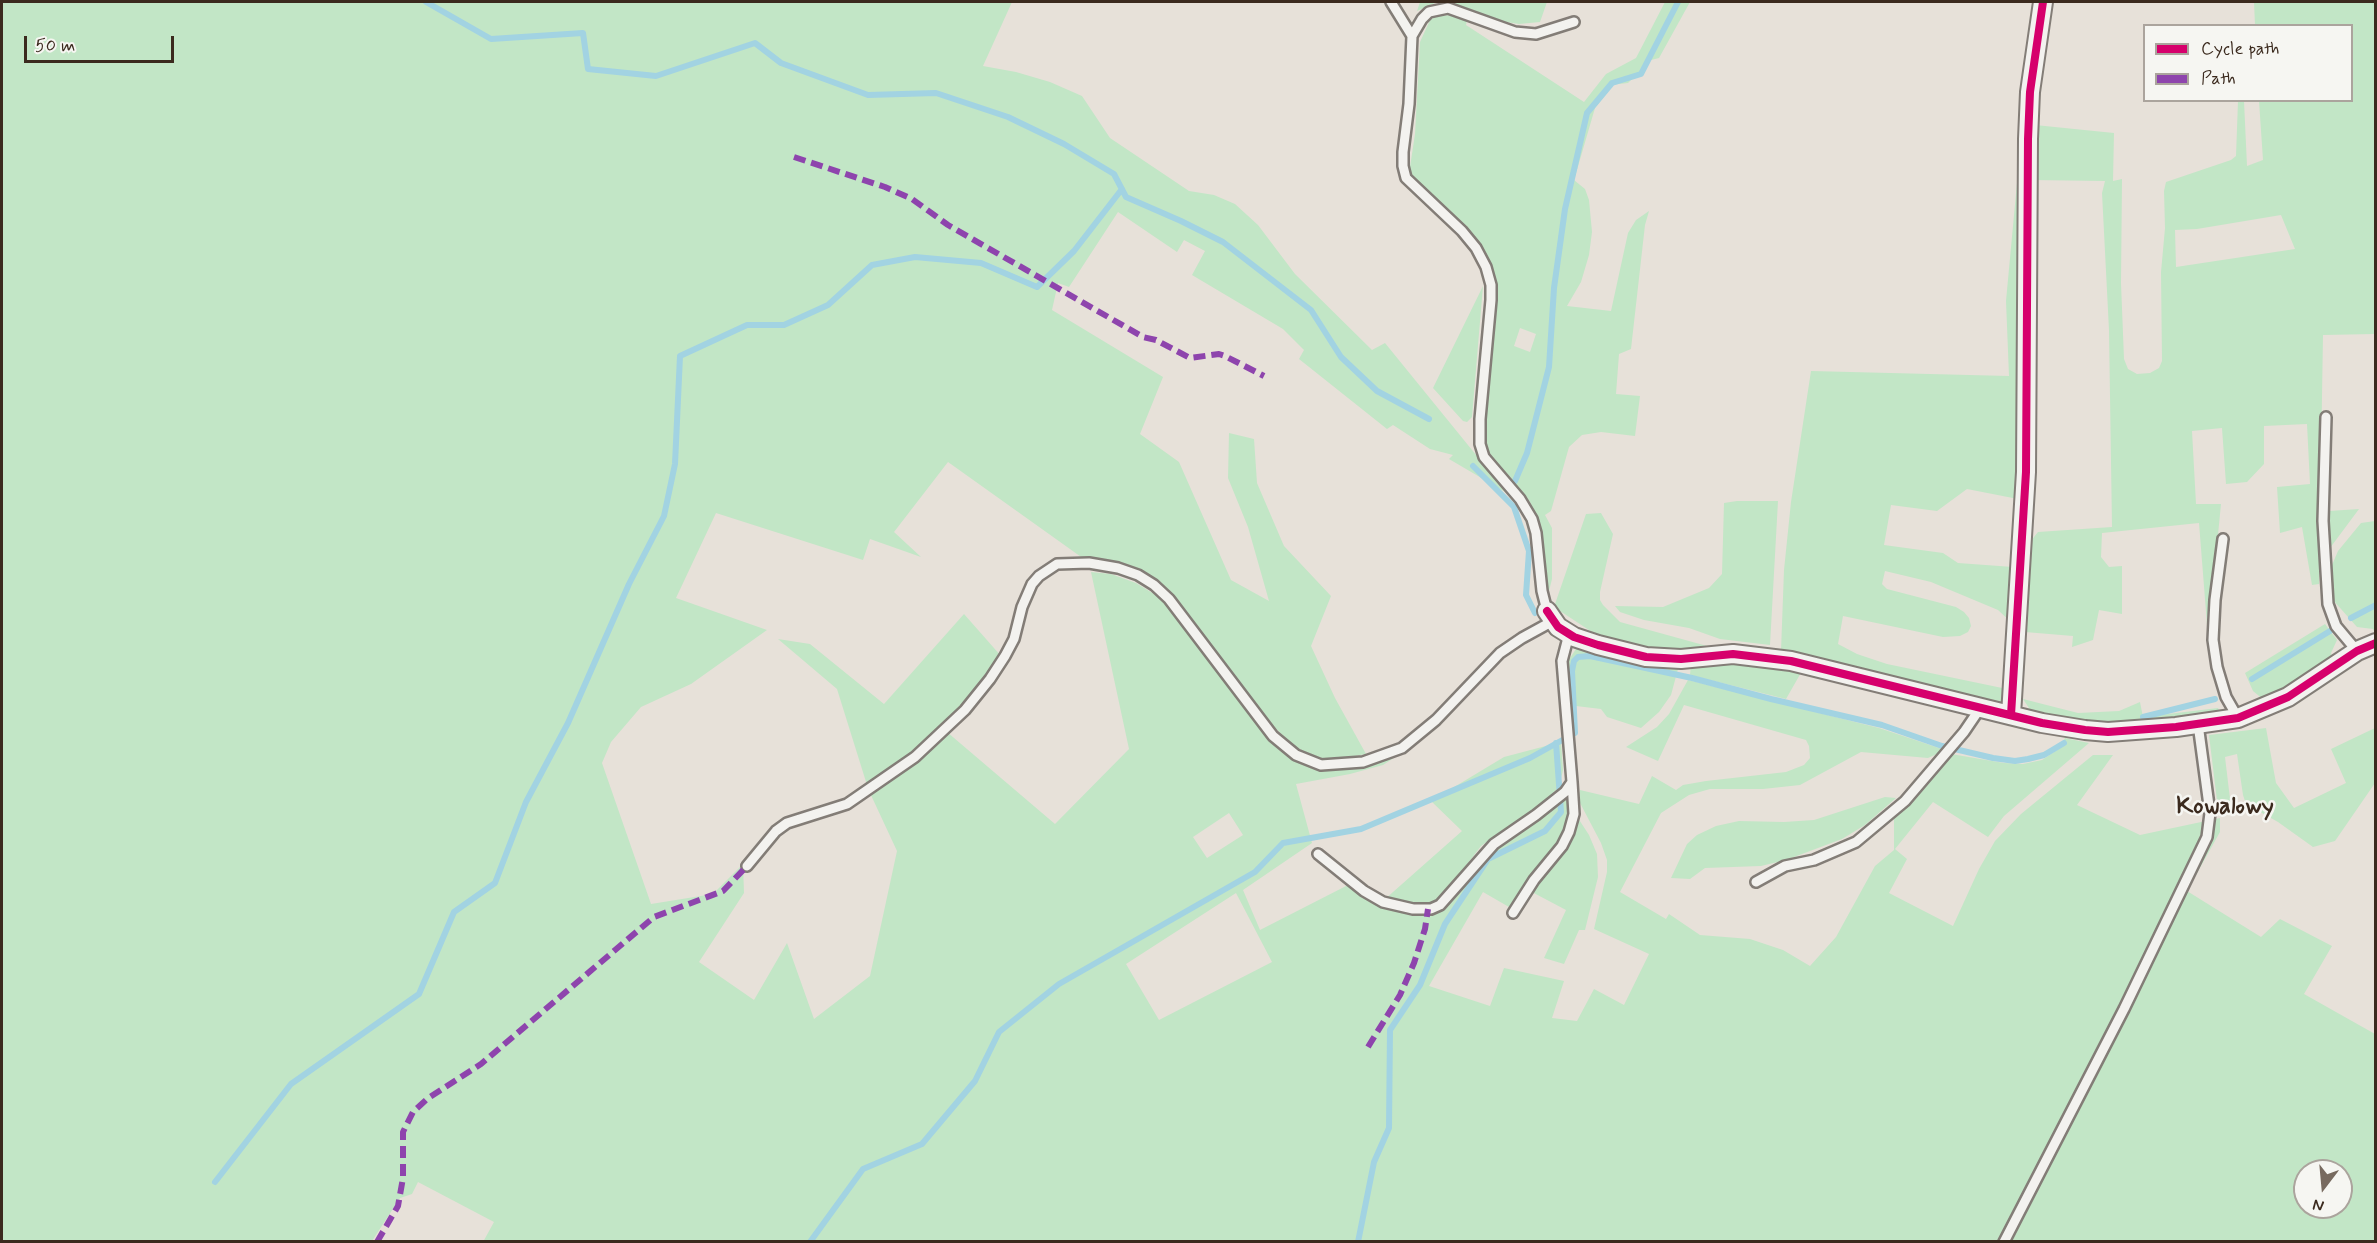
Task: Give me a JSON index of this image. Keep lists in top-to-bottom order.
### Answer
{
  "districts": ["Kowalowy"],
  "legend": ["Cycle path", "Path"],
  "scale_bar": "50 m",
  "north": "bottom"
}
